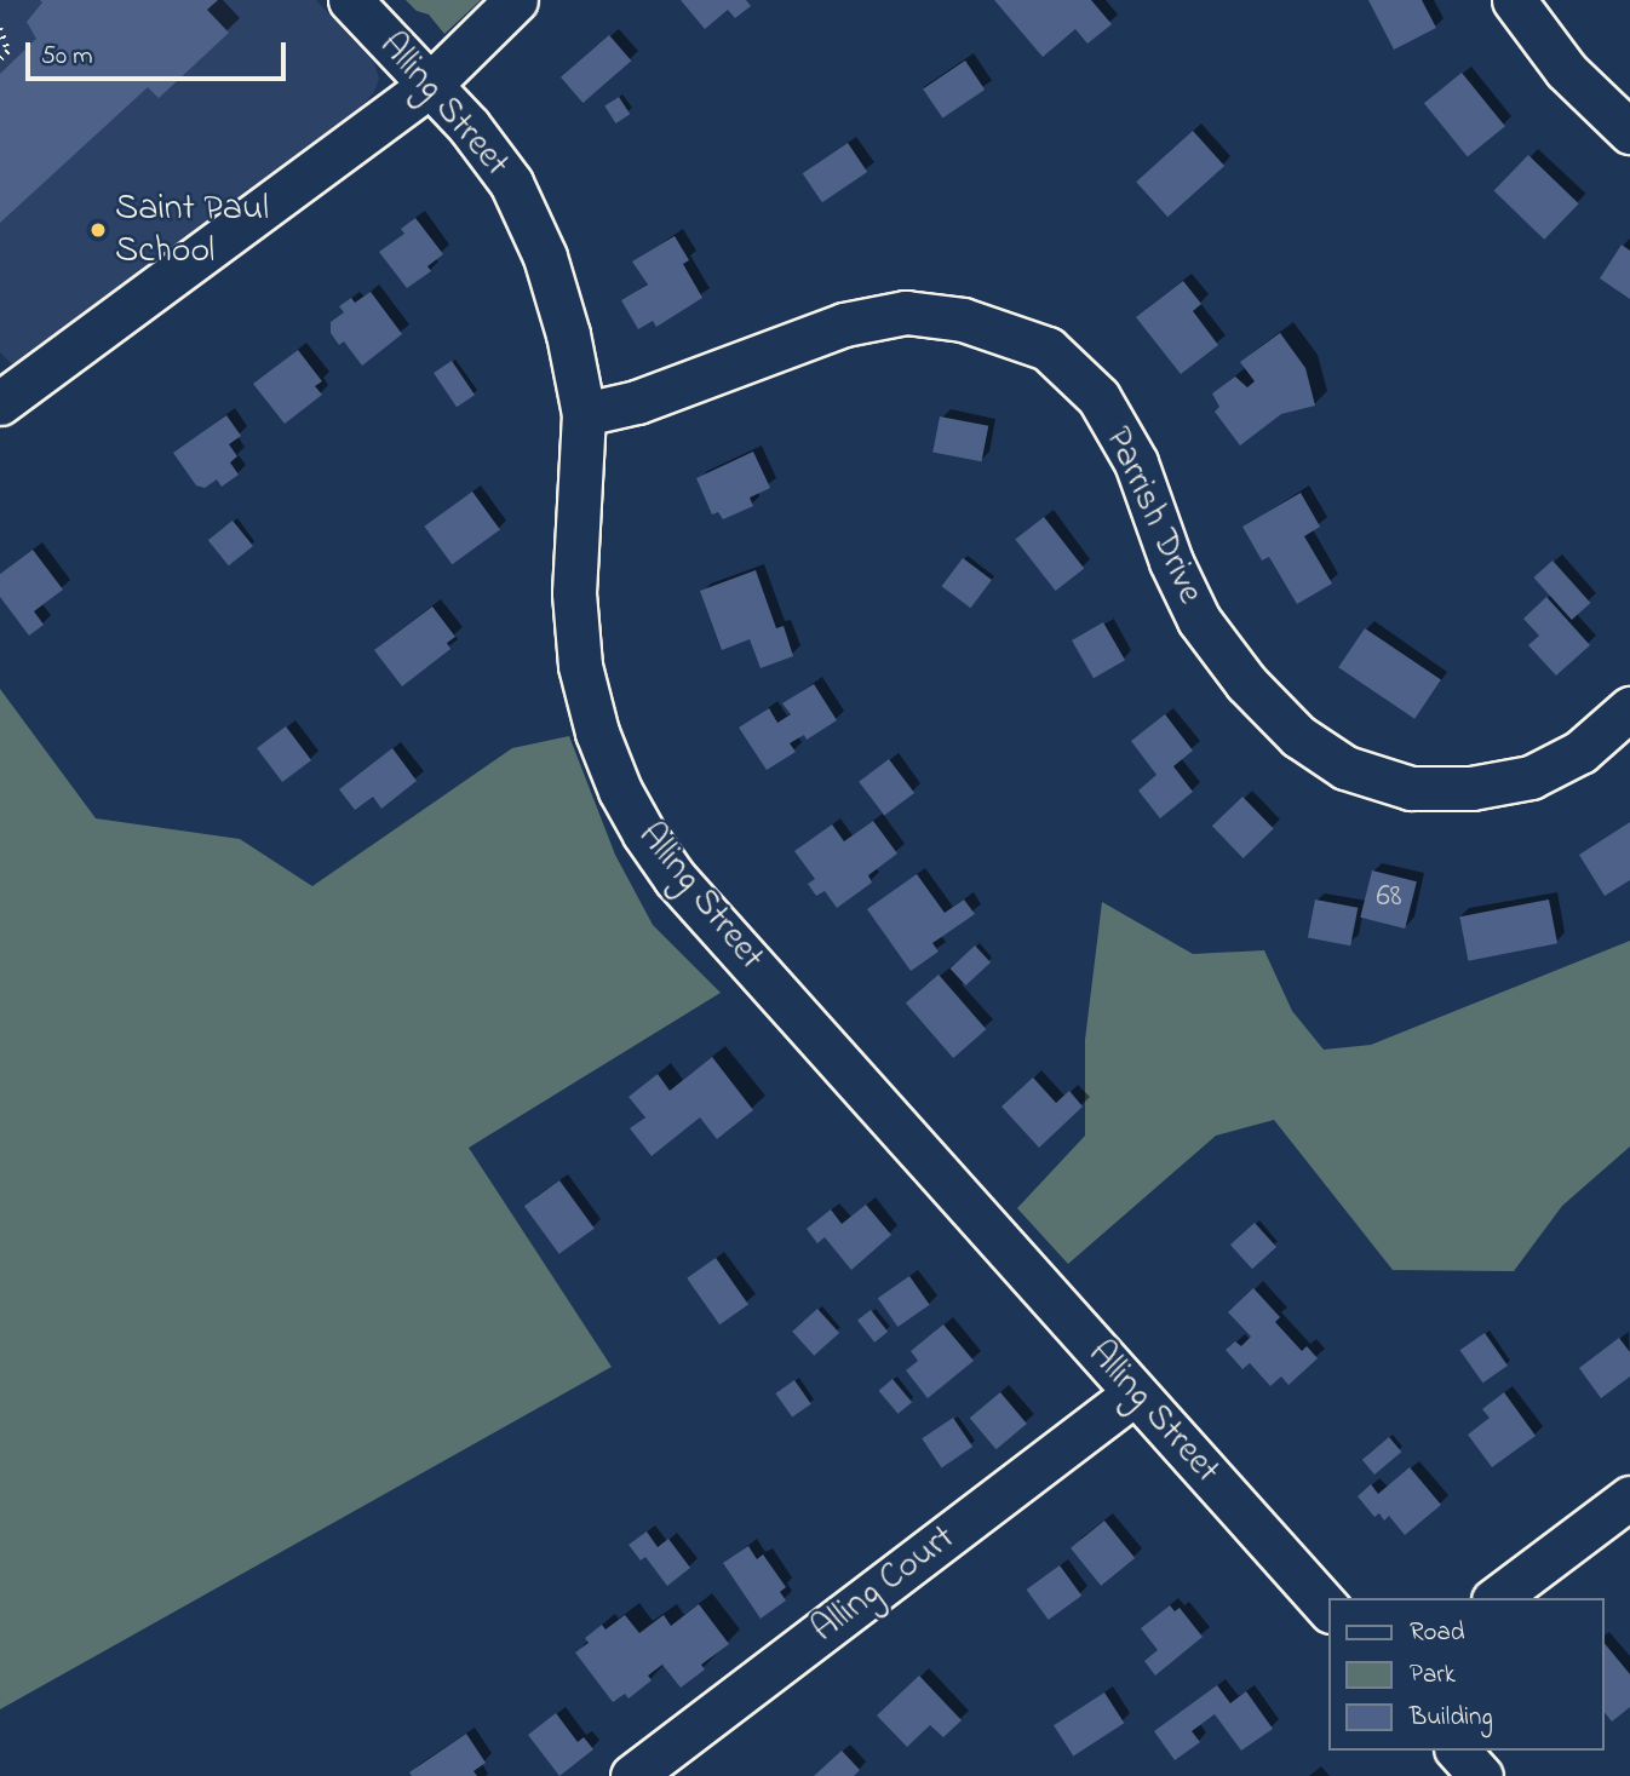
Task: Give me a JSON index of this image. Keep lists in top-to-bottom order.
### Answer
{
  "streets": {
    "street": ["Alling Street", "Parrish Drive", "Alling Court"]
  },
  "crossings": [
    ["Alling Street", "Parrish Drive"],
    ["Alling Street", "Alling Court"]
  ],
  "places": ["Saint Paul School"],
  "house_numbers": ["68"],
  "legend": ["Road", "Park", "Building"],
  "scale_bar": "50 m"
}
